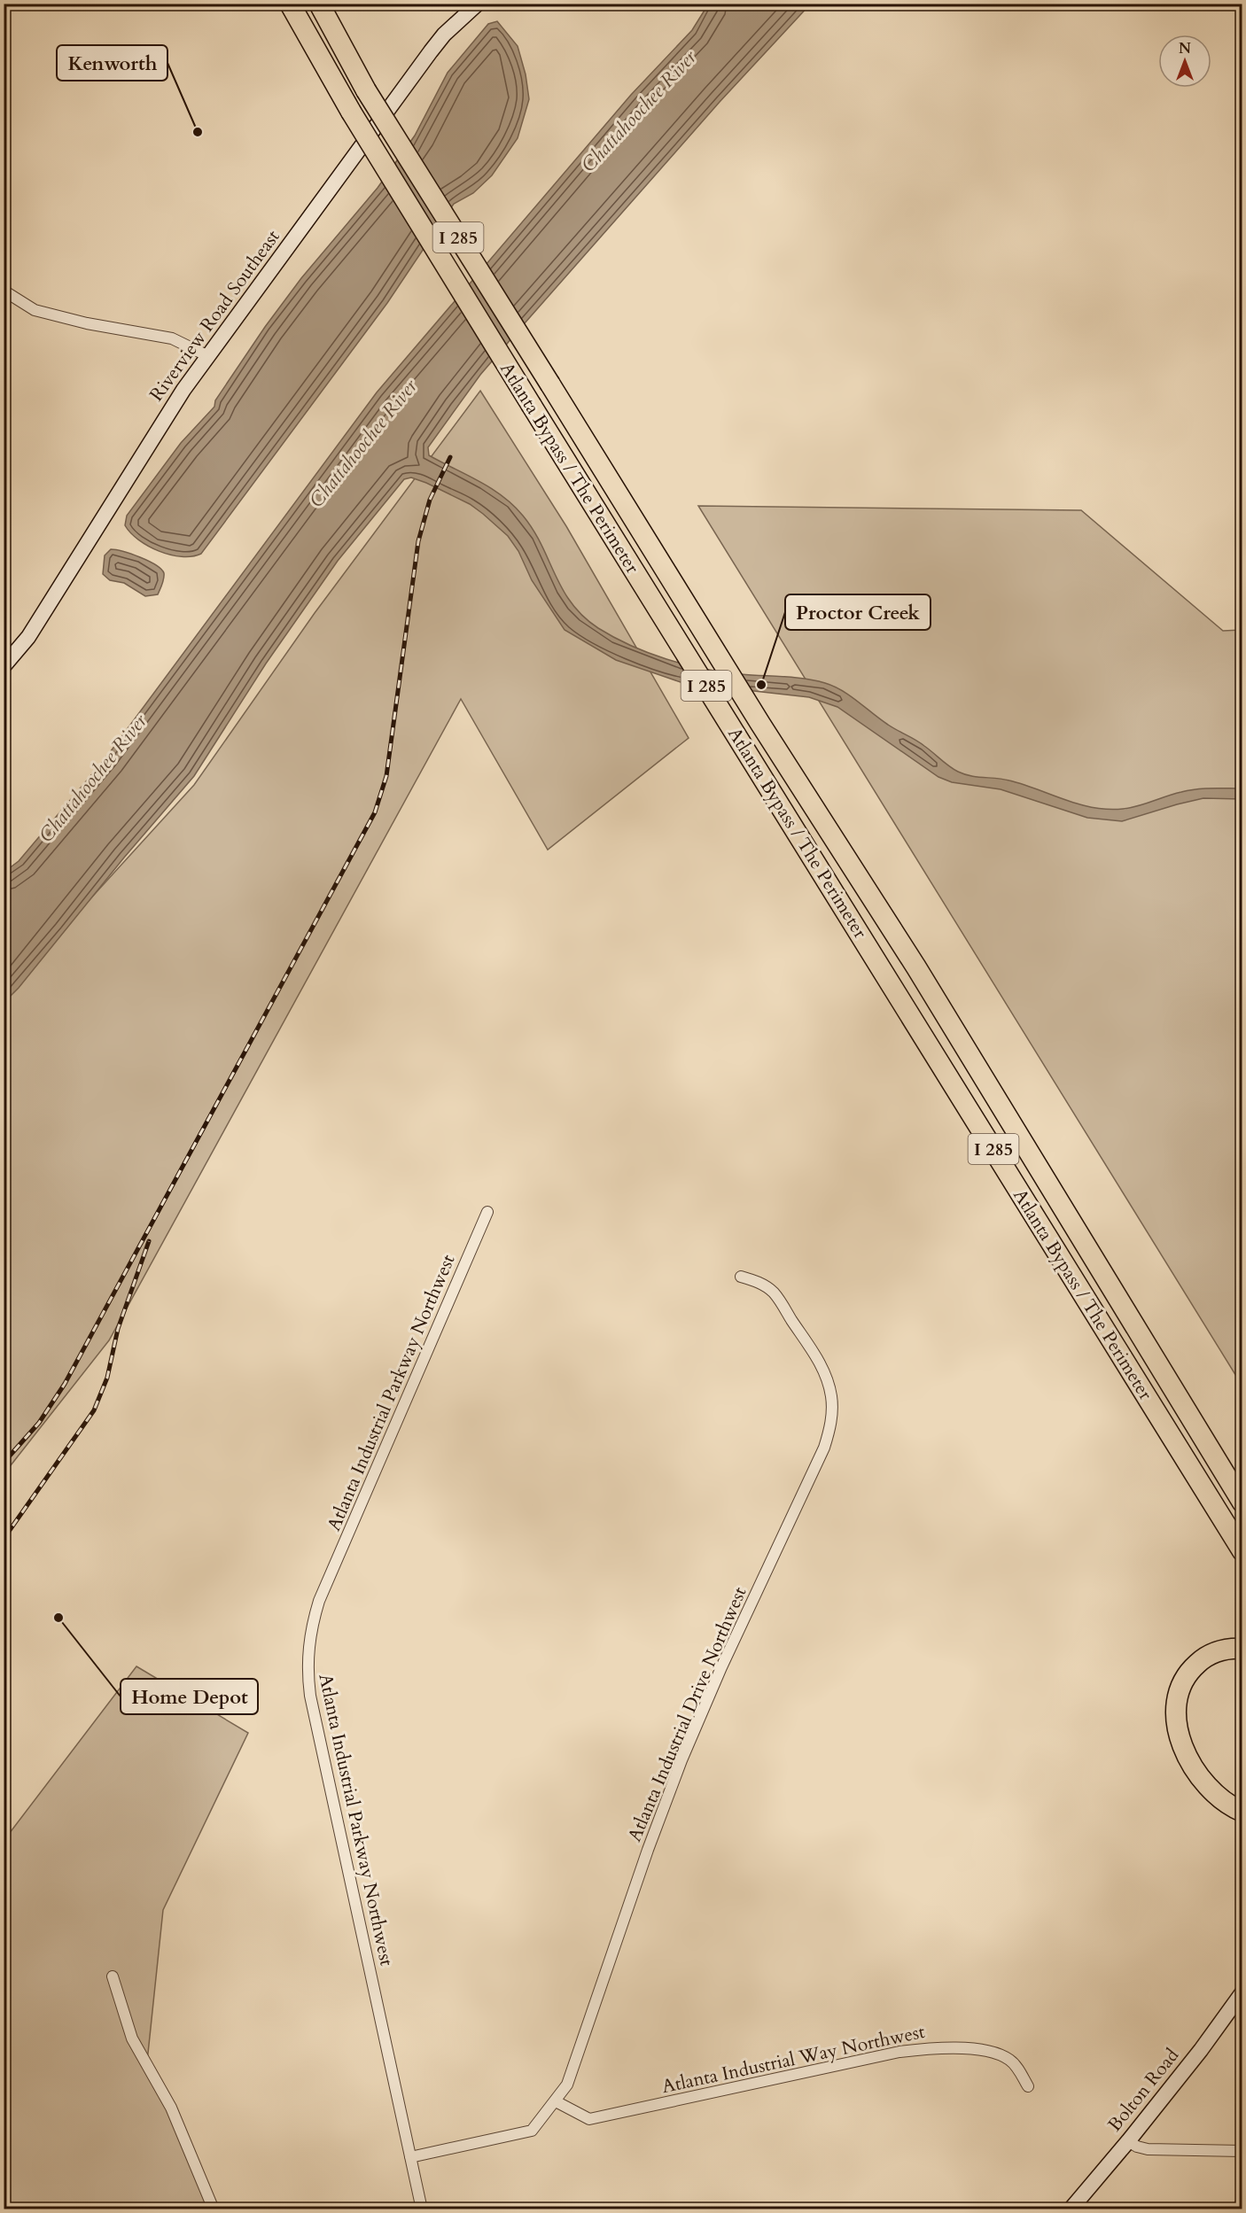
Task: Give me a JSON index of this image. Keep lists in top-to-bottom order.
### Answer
{
  "streets": {
    "highway": ["I 285", "Atlanta Bypass / The Perimeter"],
    "street": [
      "Riverview Road Southeast",
      "Atlanta Industrial Parkway Northwest",
      "Atlanta Industrial Drive Northwest",
      "Atlanta Industrial Way Northwest",
      "Bolton Road"
    ]
  },
  "crossings": [
    ["Atlanta Industrial Parkway Northwest", "Atlanta Industrial Drive Northwest"],
    ["Atlanta Industrial Drive Northwest", "Atlanta Industrial Way Northwest"]
  ],
  "water": ["Chattahoochee River"],
  "places": ["Kenworth", "Proctor Creek", "Home Depot"],
  "north": "top"
}
